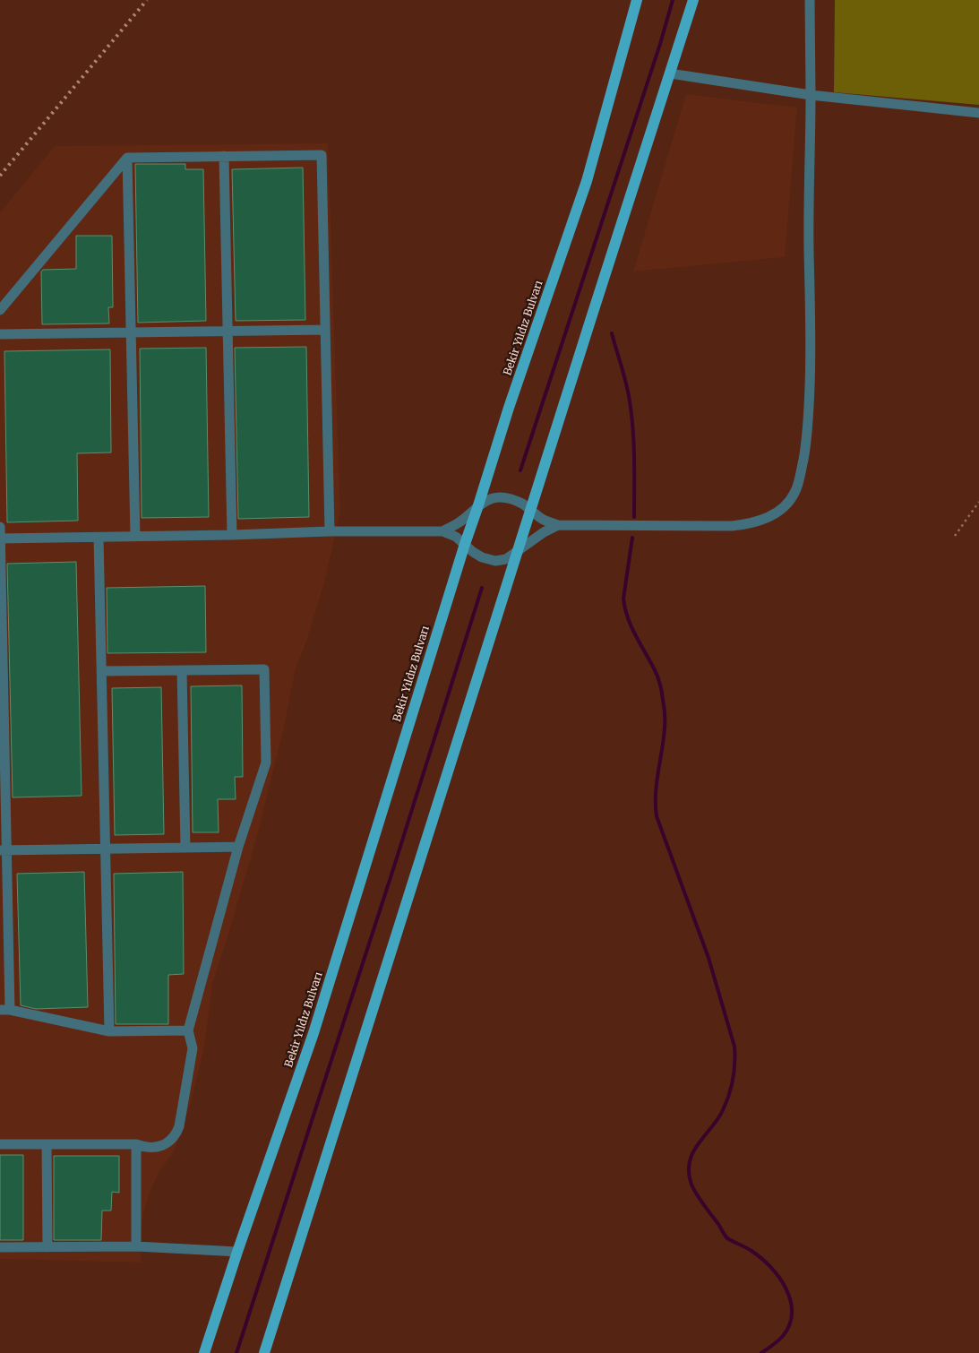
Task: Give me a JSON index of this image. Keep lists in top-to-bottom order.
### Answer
{
  "streets": {
    "main road": ["Bekir Yıldız Bulvarı"]
  }
}
